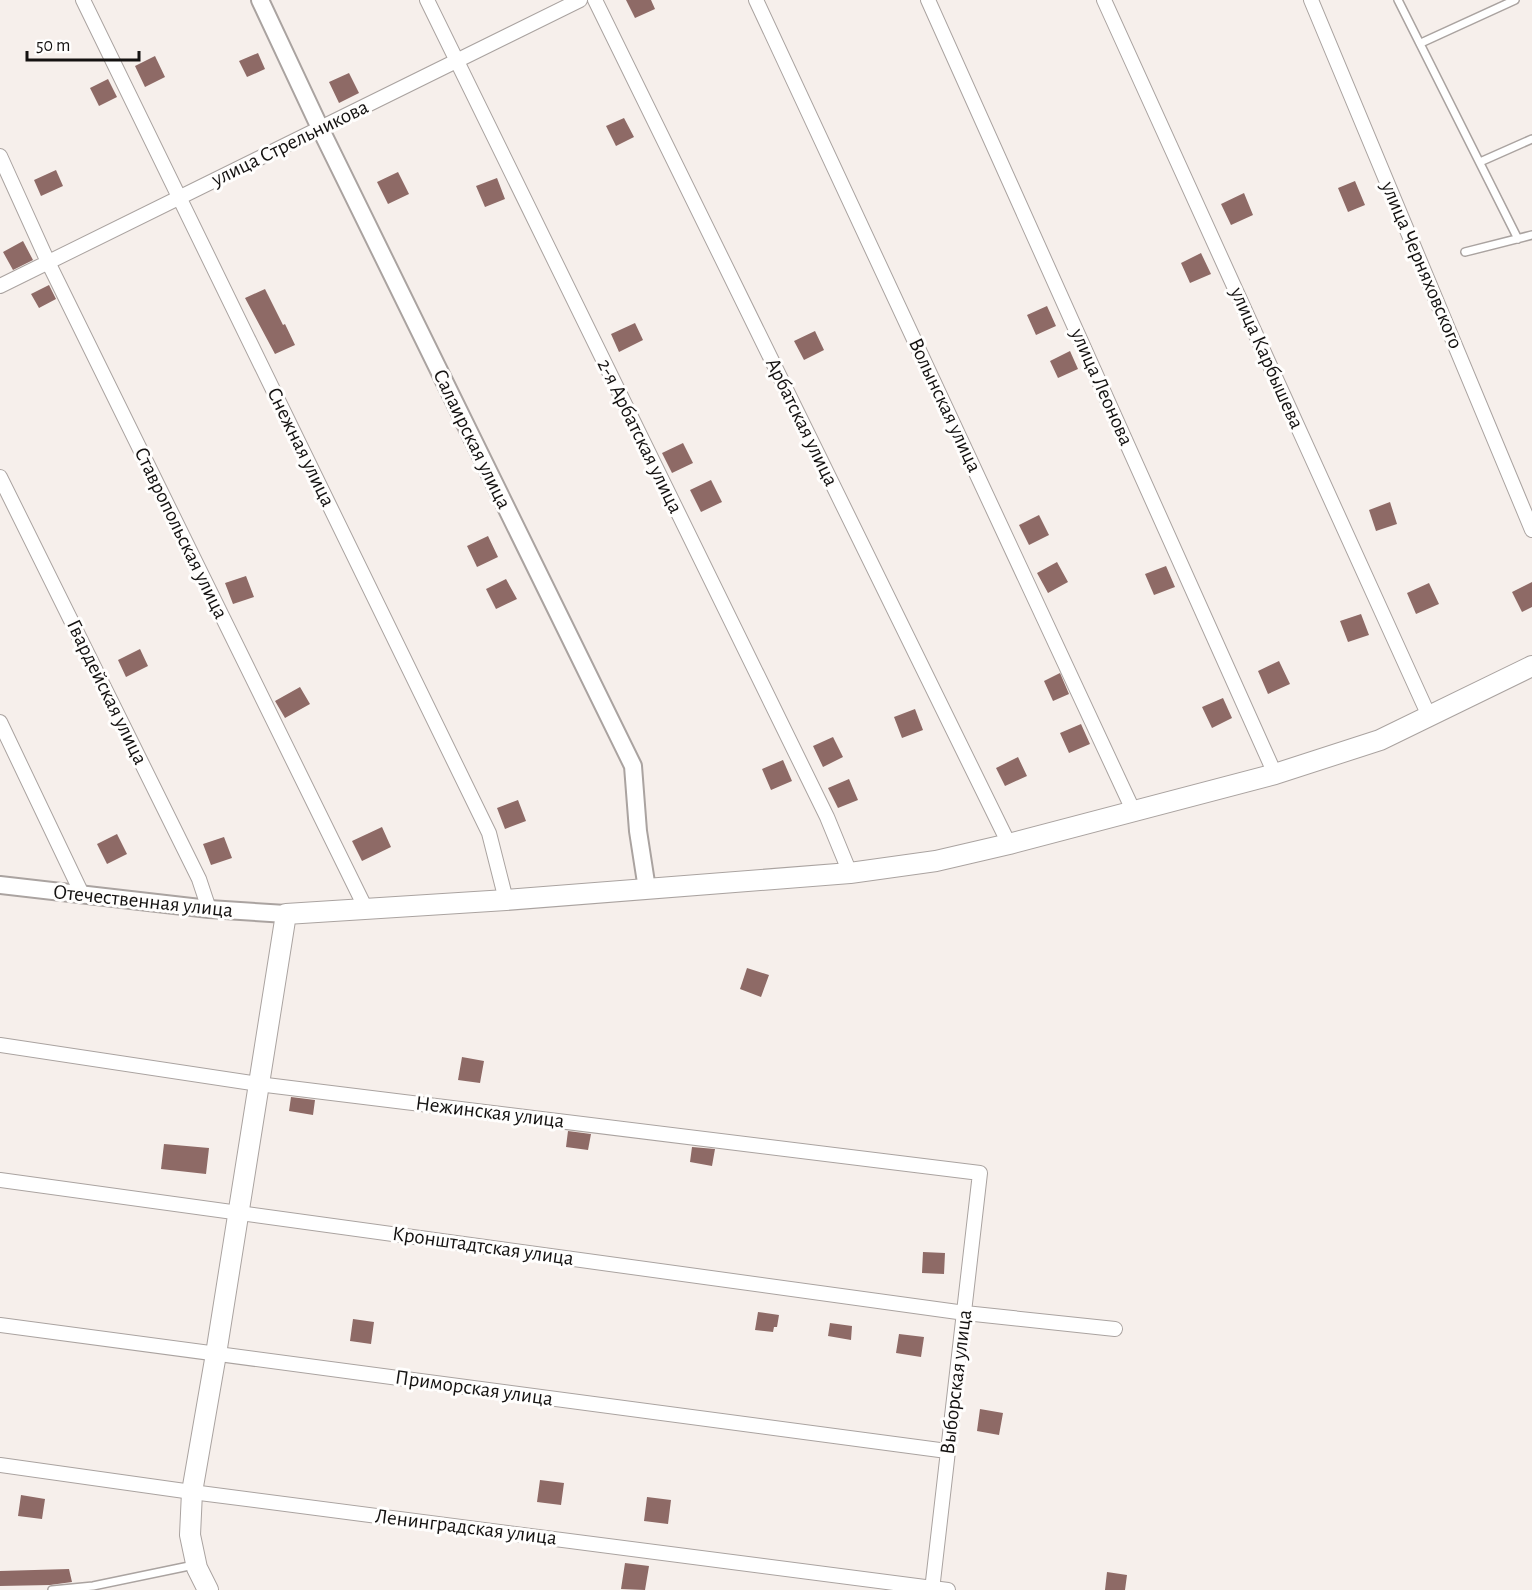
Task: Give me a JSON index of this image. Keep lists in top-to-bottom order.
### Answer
{
  "streets": {
    "street": [
      "улица Стрельникова",
      "улица Черняховского",
      "улица Карбышева",
      "улица Леонова",
      "Волынская улица",
      "Арбатская улица",
      "2-я Арбатская улица",
      "Салаирская улица",
      "Снежная улица",
      "Ставропольская улица",
      "Гвардейская улица",
      "Отечественная улица",
      "Нежинская улица",
      "Кронштадтская улица",
      "Выборская улица",
      "Приморская улица",
      "Ленинградская улица"
    ]
  },
  "crossings": [
    ["улица Стрельникова", "2-я Арбатская улица"],
    ["улица Стрельникова", "Салаирская улица"],
    ["улица Стрельникова", "Снежная улица"],
    ["улица Стрельникова", "Ставропольская улица"],
    ["Гвардейская улица", "Отечественная улица"],
    ["Нежинская улица", "Выборская улица"],
    ["Кронштадтская улица", "Выборская улица"],
    ["Выборская улица", "Приморская улица"],
    ["Выборская улица", "Ленинградская улица"]
  ],
  "scale_bar": "50 m"
}
